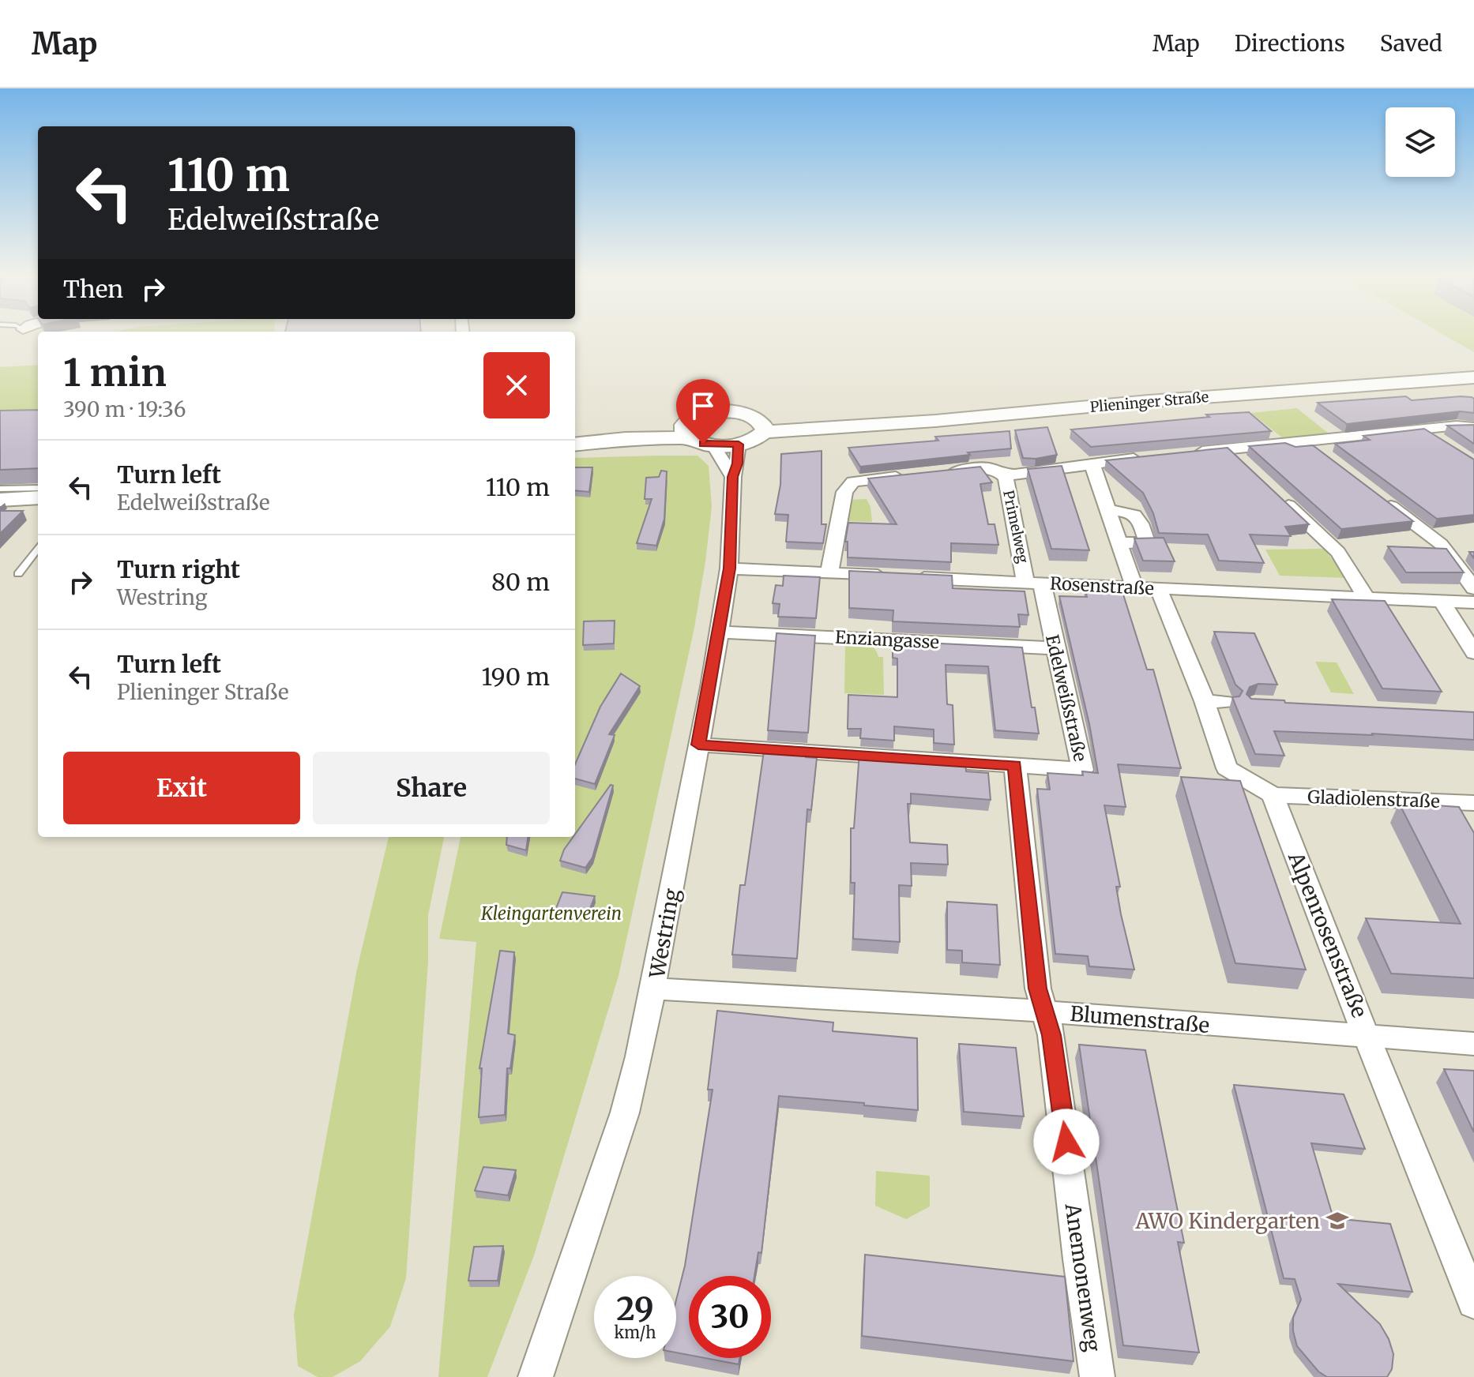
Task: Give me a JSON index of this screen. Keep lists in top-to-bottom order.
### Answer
{
  "streets": {
    "street": [
      "Plieninger Straße",
      "Primelweg",
      "Rosenstraße",
      "Enziangasse",
      "Edelweißstraße",
      "Gladiolenstraße",
      "Westring",
      "Alpenrosenstraße",
      "Blumenstraße",
      "Anemonenweg"
    ]
  },
  "crossings": [
    ["Plieninger Straße", "Westring"],
    ["Primelweg", "Rosenstraße"],
    ["Primelweg", "Edelweißstraße"],
    ["Rosenstraße", "Edelweißstraße"],
    ["Rosenstraße", "Westring"],
    ["Enziangasse", "Edelweißstraße"],
    ["Enziangasse", "Westring"],
    ["Edelweißstraße", "Westring"],
    ["Edelweißstraße", "Anemonenweg"],
    ["Gladiolenstraße", "Alpenrosenstraße"],
    ["Westring", "Blumenstraße"],
    ["Alpenrosenstraße", "Blumenstraße"],
    ["Blumenstraße", "Anemonenweg"]
  ],
  "parks": ["Kleingartenverein"],
  "places": {
    "school or university": ["AWO Kindergarten"]
  },
  "page": {
    "header": "Map",
    "nav": ["Map", "Directions", "Saved"],
    "turn": ["110 m", "Edelweißstraße"],
    "then": "Then",
    "heading": ["1 min", "390 m · 19:36"],
    "list": [
      {
        "name": "Turn left",
        "note": "Edelweißstraße",
        "value": "110 m"
      },
      {
        "name": "Turn right",
        "note": "Westring",
        "value": "80 m"
      },
      {
        "name": "Turn left",
        "note": "Plieninger Straße",
        "value": "190 m"
      }
    ],
    "buttons": ["Exit", "Share"],
    "speed": "29 km/h",
    "limit": "30"
  }
}
